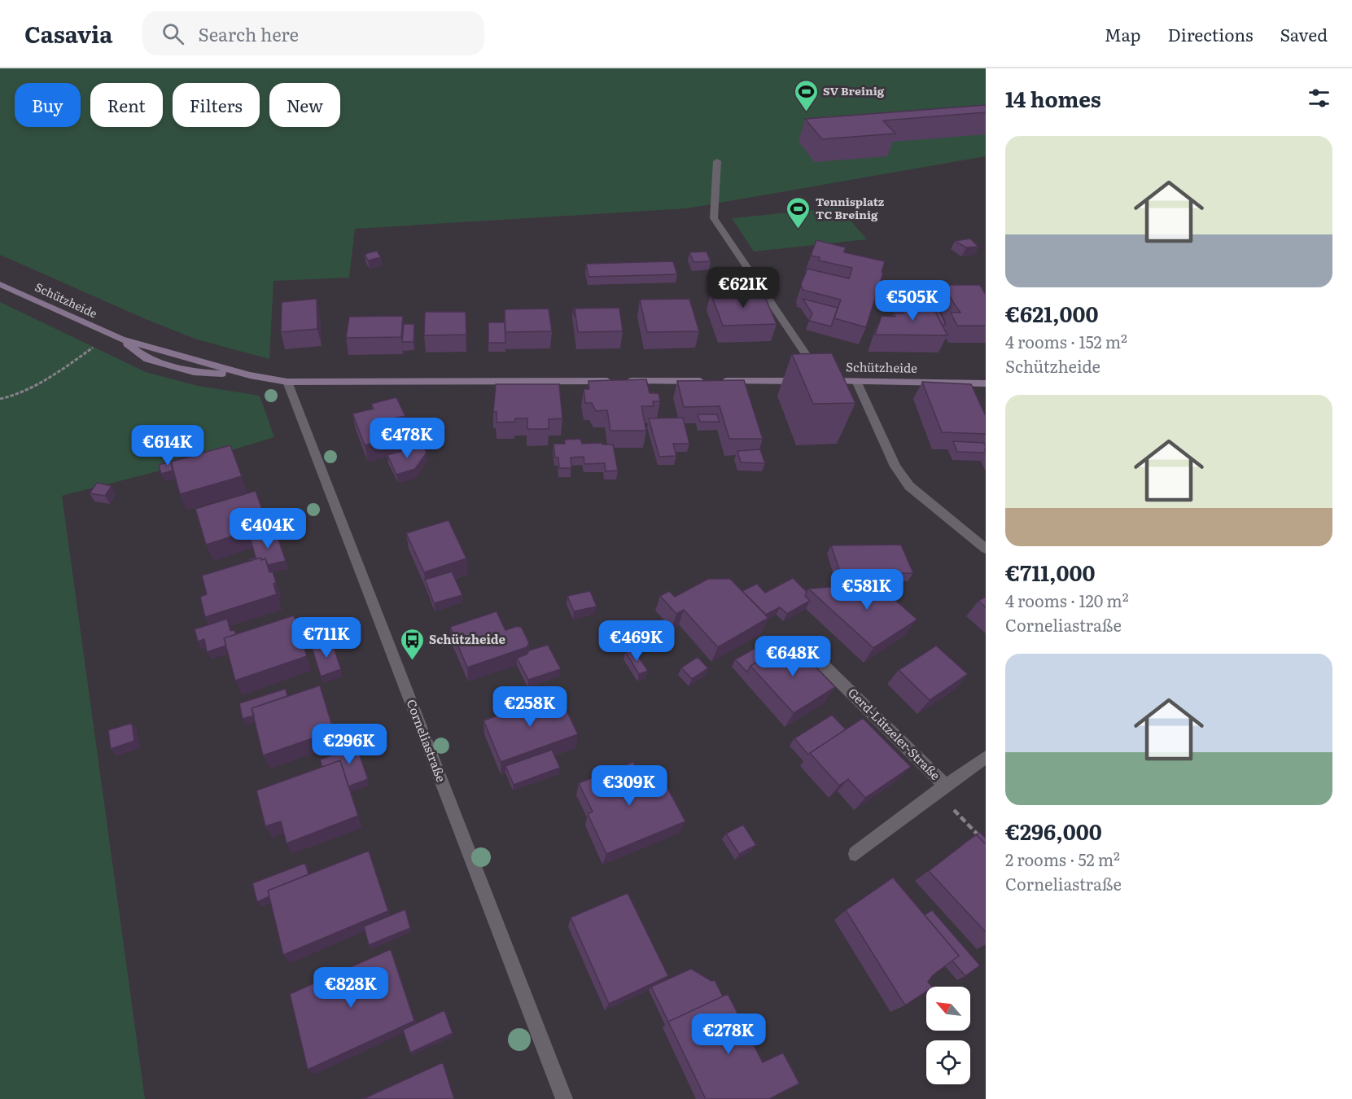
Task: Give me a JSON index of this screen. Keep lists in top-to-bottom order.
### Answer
{
  "streets": {
    "street": ["Schützheide", "Gerd-Lützeler-Straße", "Corneliastraße"]
  },
  "crossings": [
    ["Schützheide", "Corneliastraße"]
  ],
  "places": {
    "sports": ["SV Breinig", "Tennisplatz TC Breinig"],
    "bus stop": ["Schützheide"]
  },
  "north": "top left",
  "page": {
    "header": "Casavia",
    "search": "Search here",
    "nav": ["Map", "Directions", "Saved"],
    "heading": "14 homes",
    "chip": [
      "Buy",
      "Rent",
      "Filters",
      "New"
    ],
    "list": [
      {
        "name": "€621,000",
        "note": "4 rooms · 152 m² · Schützheide"
      },
      {
        "name": "€711,000",
        "note": "4 rooms · 120 m² · Corneliastraße"
      },
      {
        "name": "€296,000",
        "note": "2 rooms · 52 m² · Corneliastraße"
      }
    ],
    "price": [
      "€621K",
      "€505K",
      "€478K",
      "€614K",
      "€404K",
      "€581K",
      "€711K",
      "€469K",
      "€648K",
      "€258K",
      "€296K",
      "€309K",
      "€828K",
      "€278K"
    ]
  }
}
